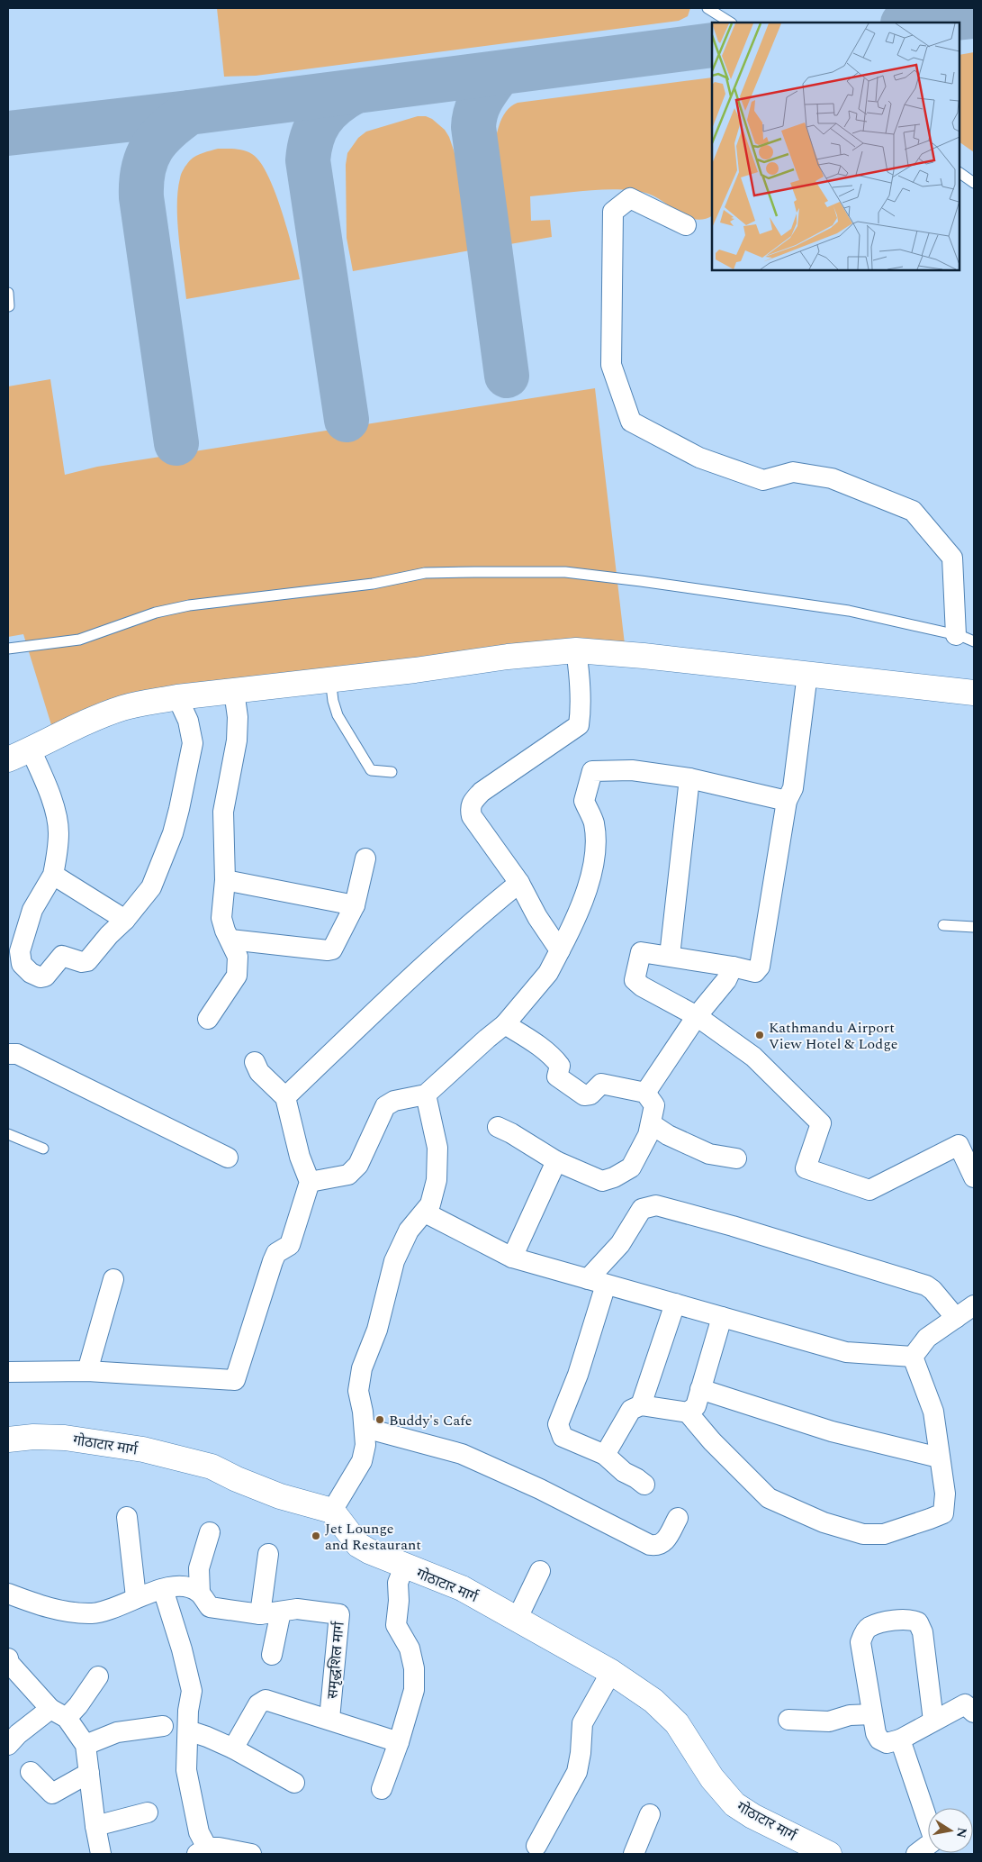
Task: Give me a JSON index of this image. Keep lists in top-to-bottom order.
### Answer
{
  "streets": {
    "main road": ["गोठाटार मार्ग"],
    "street": ["समृद्धशिल मार्ग"]
  },
  "places": ["Kathmandu Airport View Hotel & Lodge", "Buddy's Cafe", "Jet Lounge and Restaurant"],
  "north": "right"
}
